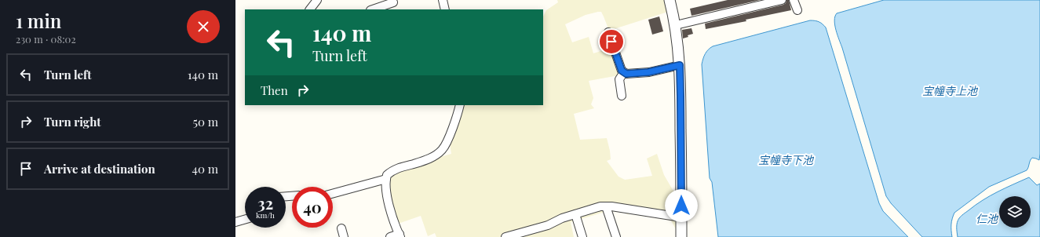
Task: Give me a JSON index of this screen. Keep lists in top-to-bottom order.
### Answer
{
  "water": ["宝幢寺上池", "宝幢寺下池", "仁池"],
  "page": {
    "heading": ["1 min", "230 m · 08:02"],
    "turn": ["140 m", "Turn left"],
    "list": [
      {
        "name": "Turn left",
        "value": "140 m"
      },
      {
        "name": "Turn right",
        "value": "50 m"
      },
      {
        "name": "Arrive at destination",
        "value": "40 m"
      }
    ],
    "then": "Then",
    "speed": "32 km/h",
    "limit": "40"
  }
}
